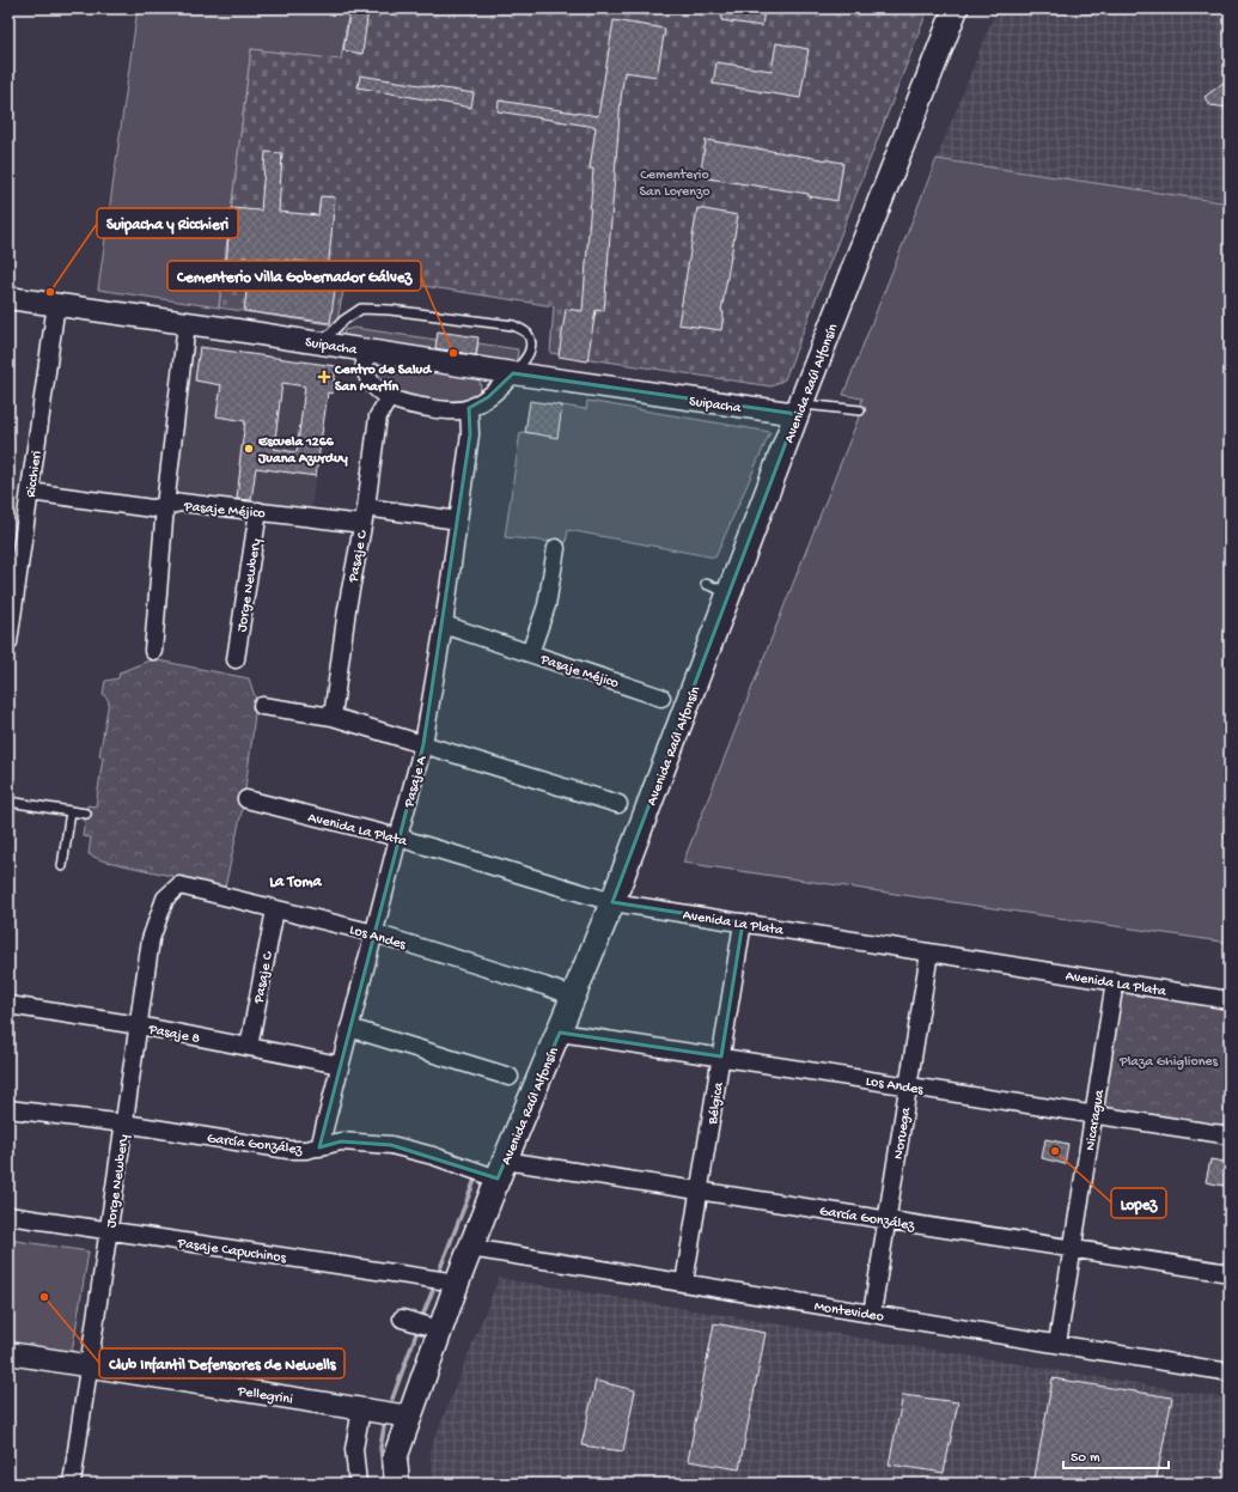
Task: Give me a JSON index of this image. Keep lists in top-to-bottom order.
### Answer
{
  "streets": {
    "main road": ["Avenida Raúl Alfonsín"],
    "street": [
      "Suipacha",
      "Ricchieri",
      "Pasaje Méjico",
      "Pasaje C",
      "Jorge Newbery",
      "Pasaje A",
      "Avenida La Plata",
      "Los Andes",
      "Pasaje 8",
      "Bélgica",
      "Nicaragua",
      "Noruega",
      "García González",
      "Pasaje Capuchinos",
      "Montevideo",
      "Pellegrini"
    ]
  },
  "crossings": [
    ["Suipacha", "Avenida Raúl Alfonsín"],
    ["Suipacha", "Ricchieri"],
    ["Avenida Raúl Alfonsín", "Avenida La Plata"],
    ["Avenida Raúl Alfonsín", "Los Andes"],
    ["Avenida Raúl Alfonsín", "García González"],
    ["Avenida Raúl Alfonsín", "Pasaje Capuchinos"],
    ["Avenida Raúl Alfonsín", "Montevideo"],
    ["Avenida Raúl Alfonsín", "Pellegrini"],
    ["Ricchieri", "Pasaje Méjico"],
    ["Pasaje Méjico", "Pasaje C"],
    ["Pasaje Méjico", "Jorge Newbery"],
    ["Pasaje Méjico", "Pasaje A"],
    ["Pasaje C", "Los Andes"],
    ["Pasaje C", "Pasaje 8"],
    ["Jorge Newbery", "Los Andes"],
    ["Jorge Newbery", "Pasaje 8"],
    ["Jorge Newbery", "García González"],
    ["Jorge Newbery", "Pasaje Capuchinos"],
    ["Jorge Newbery", "Pellegrini"],
    ["Pasaje A", "Avenida La Plata"],
    ["Pasaje A", "Los Andes"],
    ["Pasaje A", "Pasaje 8"],
    ["Pasaje A", "García González"],
    ["Avenida La Plata", "Bélgica"],
    ["Avenida La Plata", "Nicaragua"],
    ["Avenida La Plata", "Noruega"],
    ["Los Andes", "Bélgica"],
    ["Los Andes", "Nicaragua"],
    ["Los Andes", "Noruega"],
    ["Bélgica", "García González"],
    ["Bélgica", "Montevideo"],
    ["Nicaragua", "García González"],
    ["Nicaragua", "Montevideo"],
    ["Noruega", "García González"],
    ["Noruega", "Montevideo"]
  ],
  "districts": ["La Toma"],
  "parks": ["Cementerio San Lorenzo", "Plaza Ghigliones"],
  "places": {
    "other": [
      "Suipacha y Ricchieri",
      "Cementerio Villa Gobernador Gálvez",
      "Escuela 1266 Juana Azurduy",
      "Lopez",
      "Club Infantil Defensores de Newells"
    ],
    "health": ["Centro de Salud San Martín"]
  },
  "scale_bar": "50 m"
}
